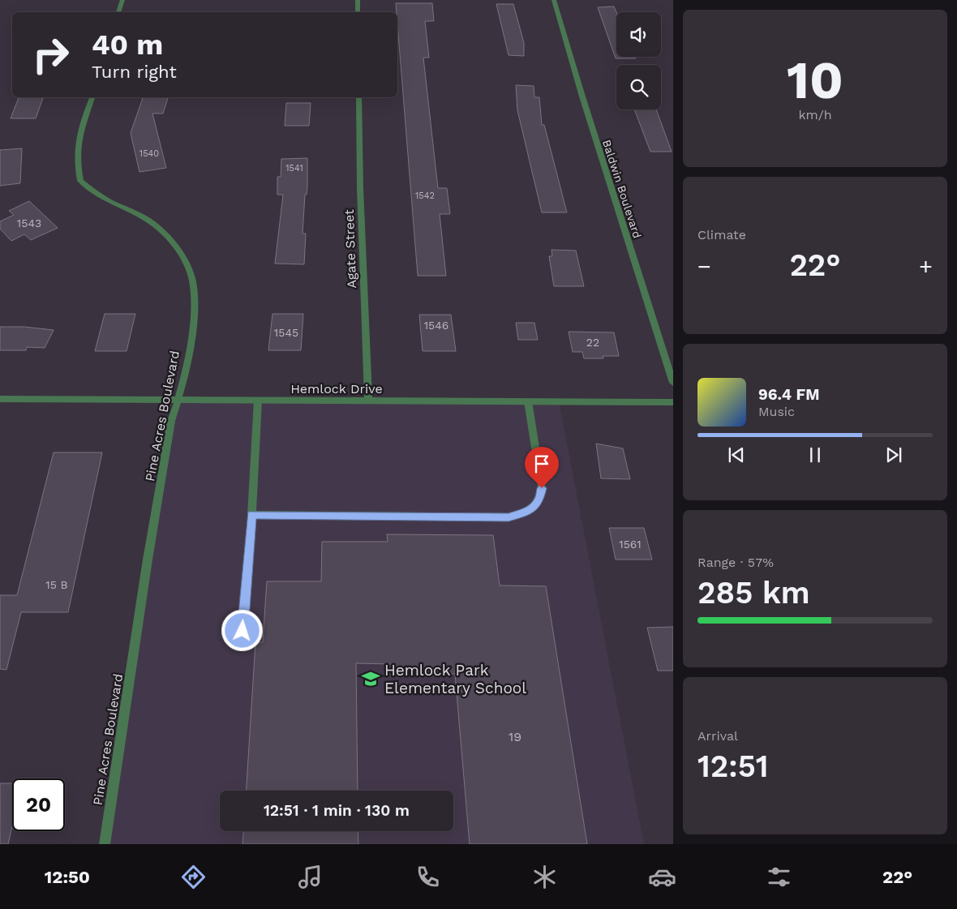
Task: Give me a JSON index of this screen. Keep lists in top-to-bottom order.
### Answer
{
  "streets": {
    "street": [
      "Baldwin Boulevard",
      "Agate Street",
      "Hemlock Drive",
      "Pine Acres Boulevard"
    ]
  },
  "crossings": [
    ["Agate Street", "Hemlock Drive"],
    ["Hemlock Drive", "Pine Acres Boulevard"]
  ],
  "places": {
    "school or university": ["Hemlock Park Elementary School"]
  },
  "house_numbers": [
    "1540",
    "1541",
    "1542",
    "1543",
    "1546",
    "1545",
    "22",
    "1561",
    "15 B",
    "19"
  ],
  "page": {
    "tile": [
      ["10", "km/h"],
      "Climate",
      ["Range · 57%", "285 km"],
      ["Arrival", "12:51"]
    ],
    "turn": ["40 m", "Turn right"],
    "heat": ["−", "22°", "+"],
    "song": ["96.4 FM", "Music"],
    "limit": "20",
    "trip": "12:51 · 1 min · 130 m",
    "tabs": ["12:50", "22°"]
  }
}
